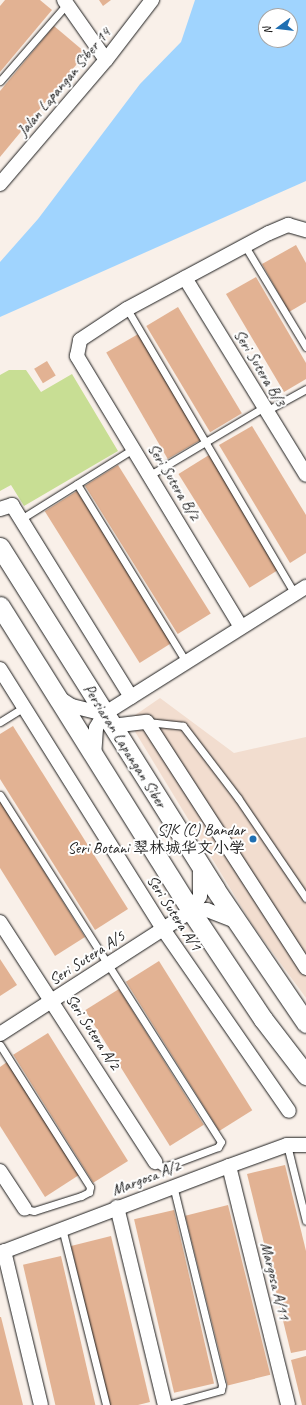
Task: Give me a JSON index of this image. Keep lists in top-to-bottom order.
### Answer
{
  "streets": {
    "main road": ["Persiaran Lapangan Siber"],
    "street": [
      "Jalan Lapangan Siber 14",
      "Seri Sutera B/3",
      "Seri Sutera B/2",
      "Seri Sutera A/1",
      "Seri Sutera A/5",
      "Seri Sutera A/2",
      "Margosa A/2",
      "Margosa A/11"
    ]
  },
  "crossings": [
    ["Persiaran Lapangan Siber", "Seri Sutera A/5"],
    ["Seri Sutera A/1", "Seri Sutera A/5"],
    ["Seri Sutera A/5", "Seri Sutera A/2"],
    ["Margosa A/2", "Margosa A/11"]
  ],
  "places": ["SJK (C) Bandar Seri Botani 翠林城华文小学"],
  "north": "left"
}
